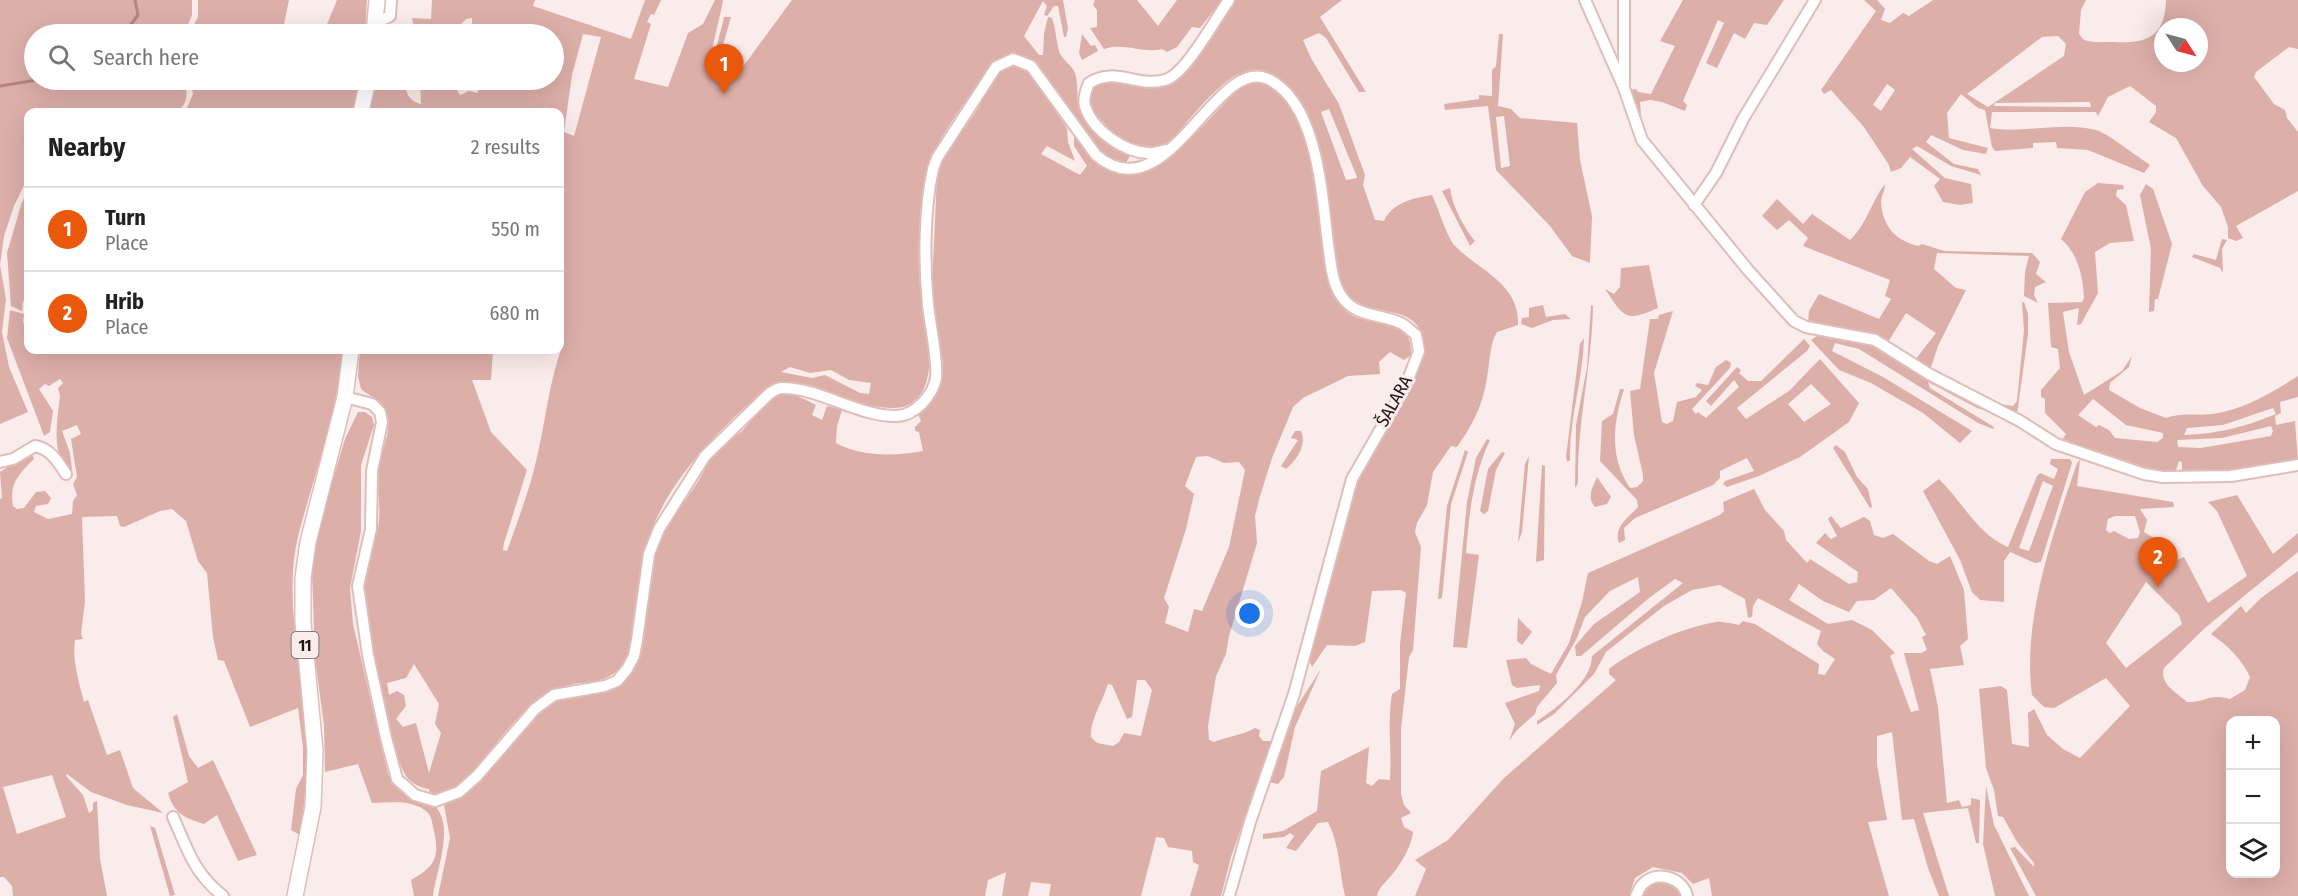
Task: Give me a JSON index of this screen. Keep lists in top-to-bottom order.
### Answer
{
  "streets": {
    "main road": ["11"],
    "street": ["ŠALARA"]
  },
  "crossings": [
    ["ŠALARA", "11"]
  ],
  "north": "bottom right",
  "page": {
    "search": "Search here",
    "pins": ["1", "2"],
    "heading": ["Nearby", "2 results"],
    "list": [
      {
        "mark": "1",
        "name": "Turn",
        "note": "Place",
        "value": "550 m"
      },
      {
        "mark": "2",
        "name": "Hrib",
        "note": "Place",
        "value": "680 m"
      }
    ],
    "map_buttons": ["+", "−"]
  }
}
